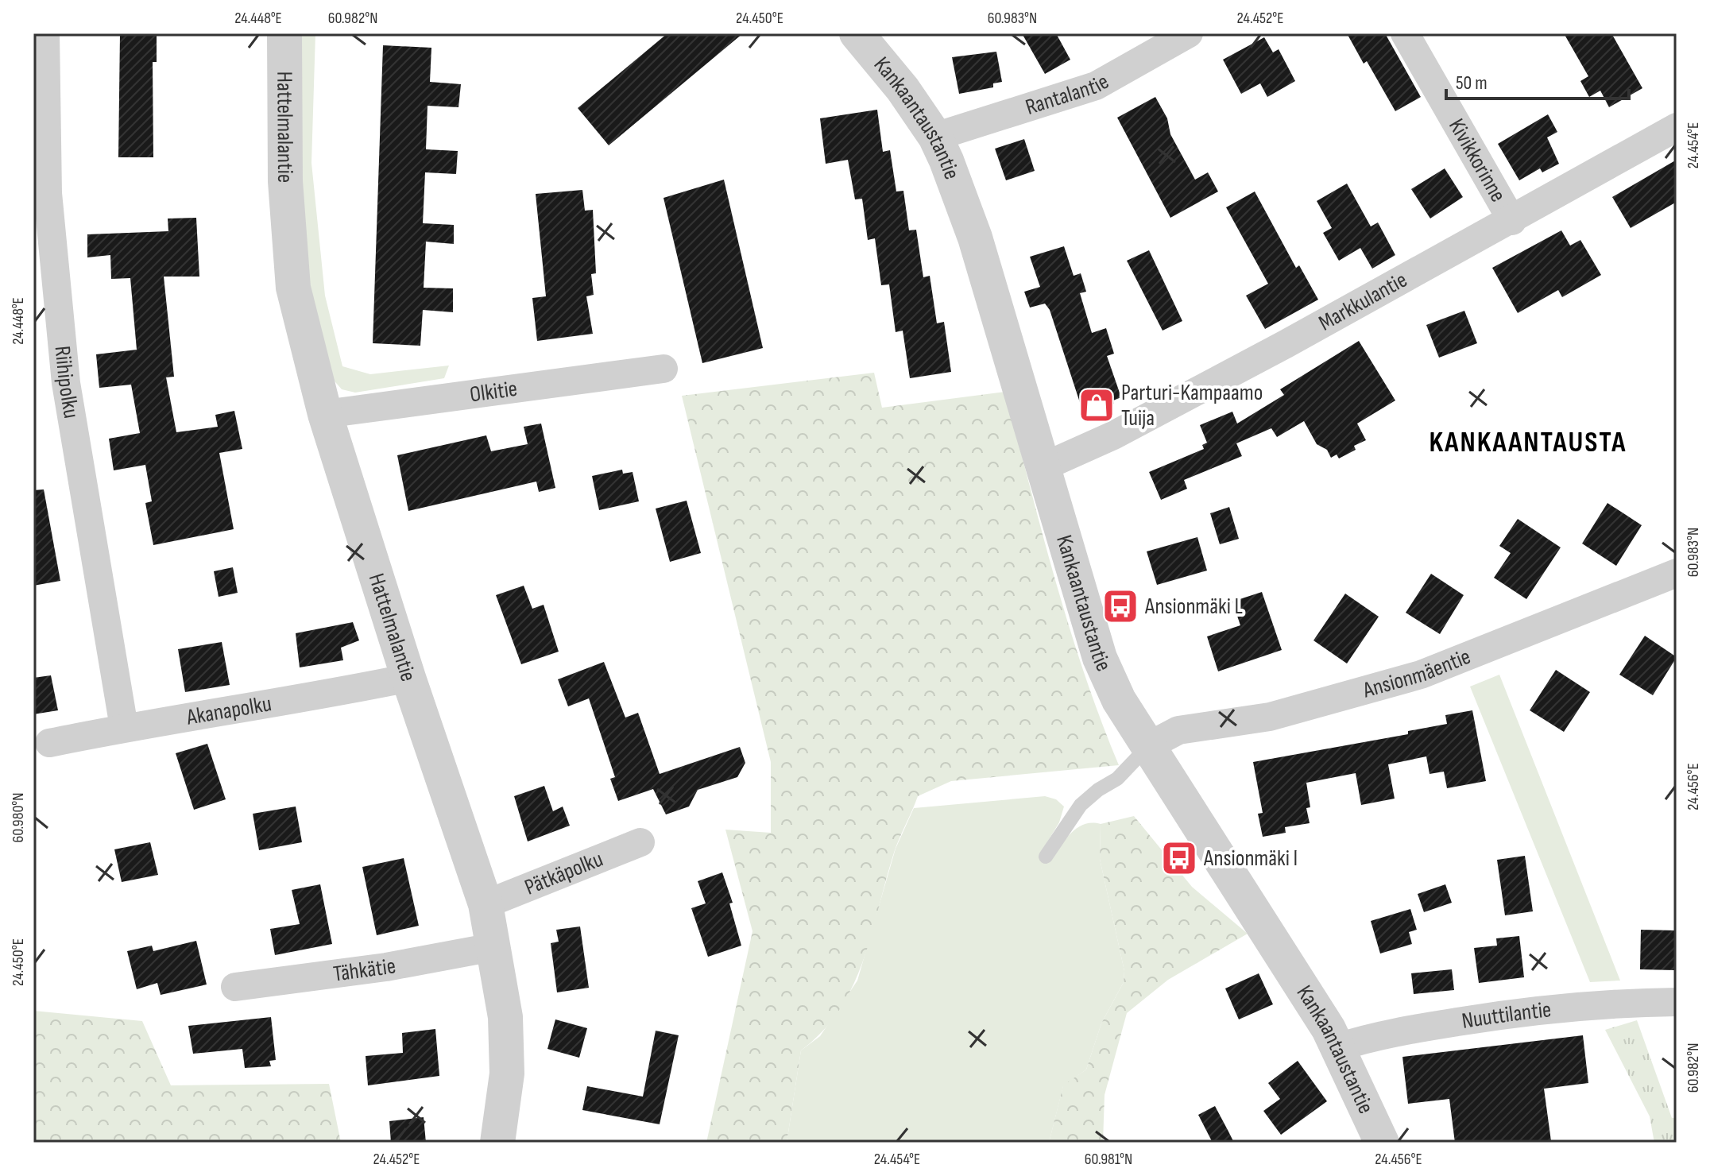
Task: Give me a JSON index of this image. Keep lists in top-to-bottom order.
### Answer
{
  "streets": {
    "street": [
      "Rantalantie",
      "Kankaantaustantie",
      "Hattelmalantie",
      "Kivikkorinne",
      "Markkulantie",
      "Riihipolku",
      "Olkitie",
      "Ansionmäentie",
      "Akanapolku",
      "Pätkäpolku",
      "Tähkätie",
      "Nuuttilantie"
    ]
  },
  "crossings": [
    ["Rantalantie", "Kankaantaustantie"],
    ["Kankaantaustantie", "Markkulantie"],
    ["Kankaantaustantie", "Ansionmäentie"],
    ["Kankaantaustantie", "Nuuttilantie"],
    ["Hattelmalantie", "Olkitie"],
    ["Hattelmalantie", "Akanapolku"],
    ["Hattelmalantie", "Pätkäpolku"],
    ["Hattelmalantie", "Tähkätie"],
    ["Kivikkorinne", "Markkulantie"],
    ["Riihipolku", "Akanapolku"]
  ],
  "districts": ["KANKAANTAUSTA"],
  "places": {
    "shop": ["Parturi-Kampaamo Tuija"],
    "bus stop": ["Ansionmäki L", "Ansionmäki I"]
  },
  "scale_bar": "50 m",
  "coordinates": [
    "24.448°E",
    "60.982°N",
    "24.450°E",
    "60.983°N",
    "24.452°E",
    "24.454°E",
    "24.456°E",
    "60.980°N",
    "60.981°N"
  ]
}
